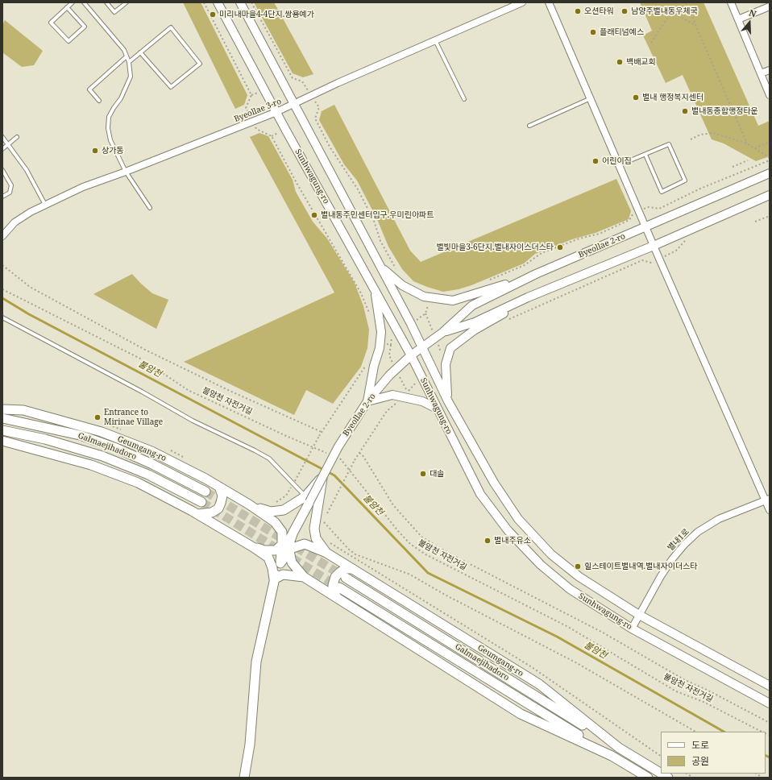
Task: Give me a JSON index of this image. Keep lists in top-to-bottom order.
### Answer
{
  "streets": {
    "main road": ["Galmaejihadoro", "Geumgang-ro"],
    "street": [
      "Byeollae 3-ro",
      "Sunhwagung-ro",
      "Byeollae 2-ro",
      "별내1로"
    ],
    "path": ["불암천 자전거길"]
  },
  "crossings": [
    ["Byeollae 3-ro", "Sunhwagung-ro"],
    ["Sunhwagung-ro", "Byeollae 2-ro"],
    ["Sunhwagung-ro", "별내1로"],
    ["Galmaejihadoro", "Geumgang-ro"]
  ],
  "water": ["불암천"],
  "places": [
    "오션타워",
    "남양주별내동우체국",
    "미리내마을4-4단지.쌍용예가",
    "플래티넘예스",
    "백배교회",
    "별내 행정복지센터",
    "별내동종합행정타운",
    "상가동",
    "어린이집",
    "별내동주민센터입구.우미린아파트",
    "별빛마을3-6단지.별내자이스더스타",
    "Entrance to Mirinae Village",
    "대솔",
    "별내주유소",
    "힐스테이트별내역.별내자이더스타"
  ],
  "legend": ["도로", "공원"],
  "north": "top"
}
